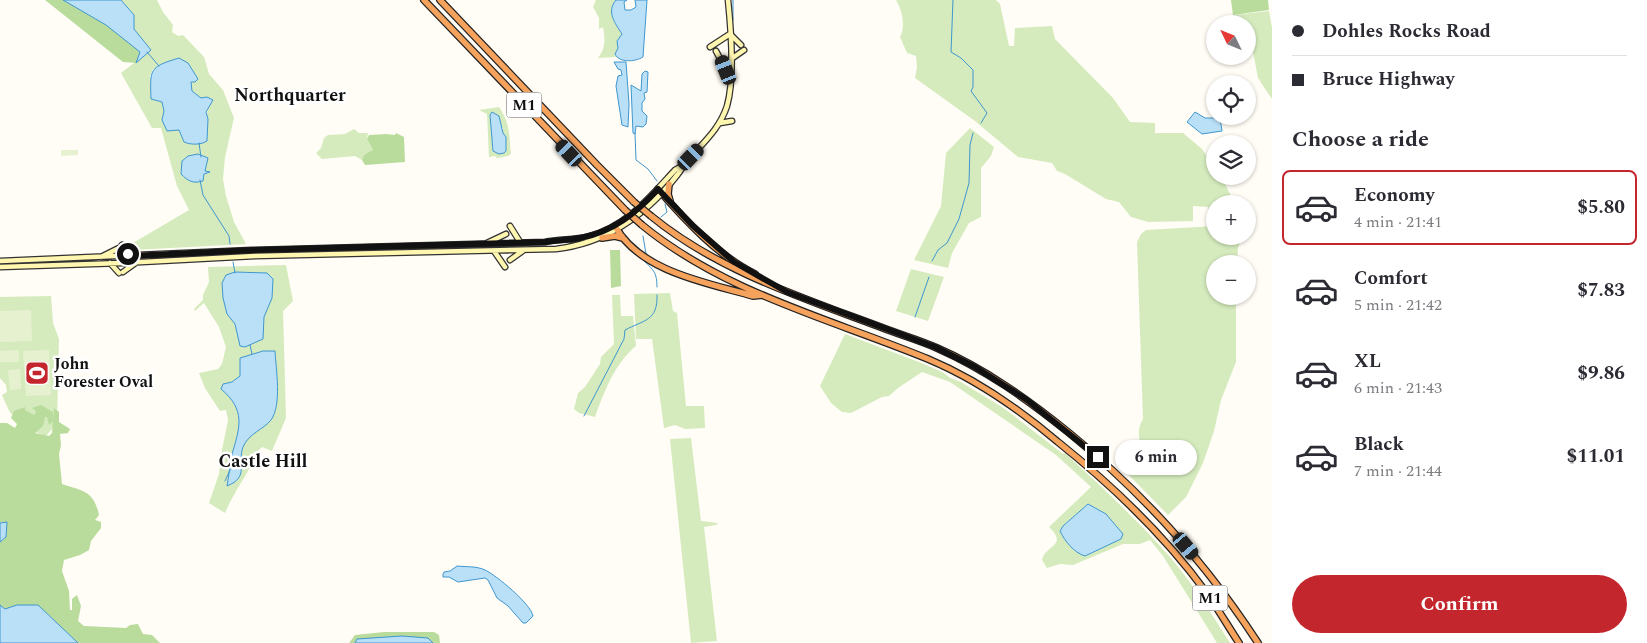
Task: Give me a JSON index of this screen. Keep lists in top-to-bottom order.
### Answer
{
  "streets": {
    "highway": ["M1"]
  },
  "districts": ["Northquarter", "Castle Hill"],
  "places": {
    "sports": ["John Forester Oval"]
  },
  "north": "top left",
  "page": {
    "banner": ["Dohles Rocks Road", "Bruce Highway"],
    "map_buttons": ["+", "−"],
    "heading": "Choose a ride",
    "list": [
      {
        "name": "Economy",
        "note": "4 min · 21:41",
        "value": "$5.80"
      },
      {
        "name": "Comfort",
        "note": "5 min · 21:42",
        "value": "$7.83"
      },
      {
        "name": "XL",
        "note": "6 min · 21:43",
        "value": "$9.86"
      },
      {
        "name": "Black",
        "note": "7 min · 21:44",
        "value": "$11.01"
      }
    ],
    "bubble": "6 min",
    "buttons": "Confirm"
  }
}
